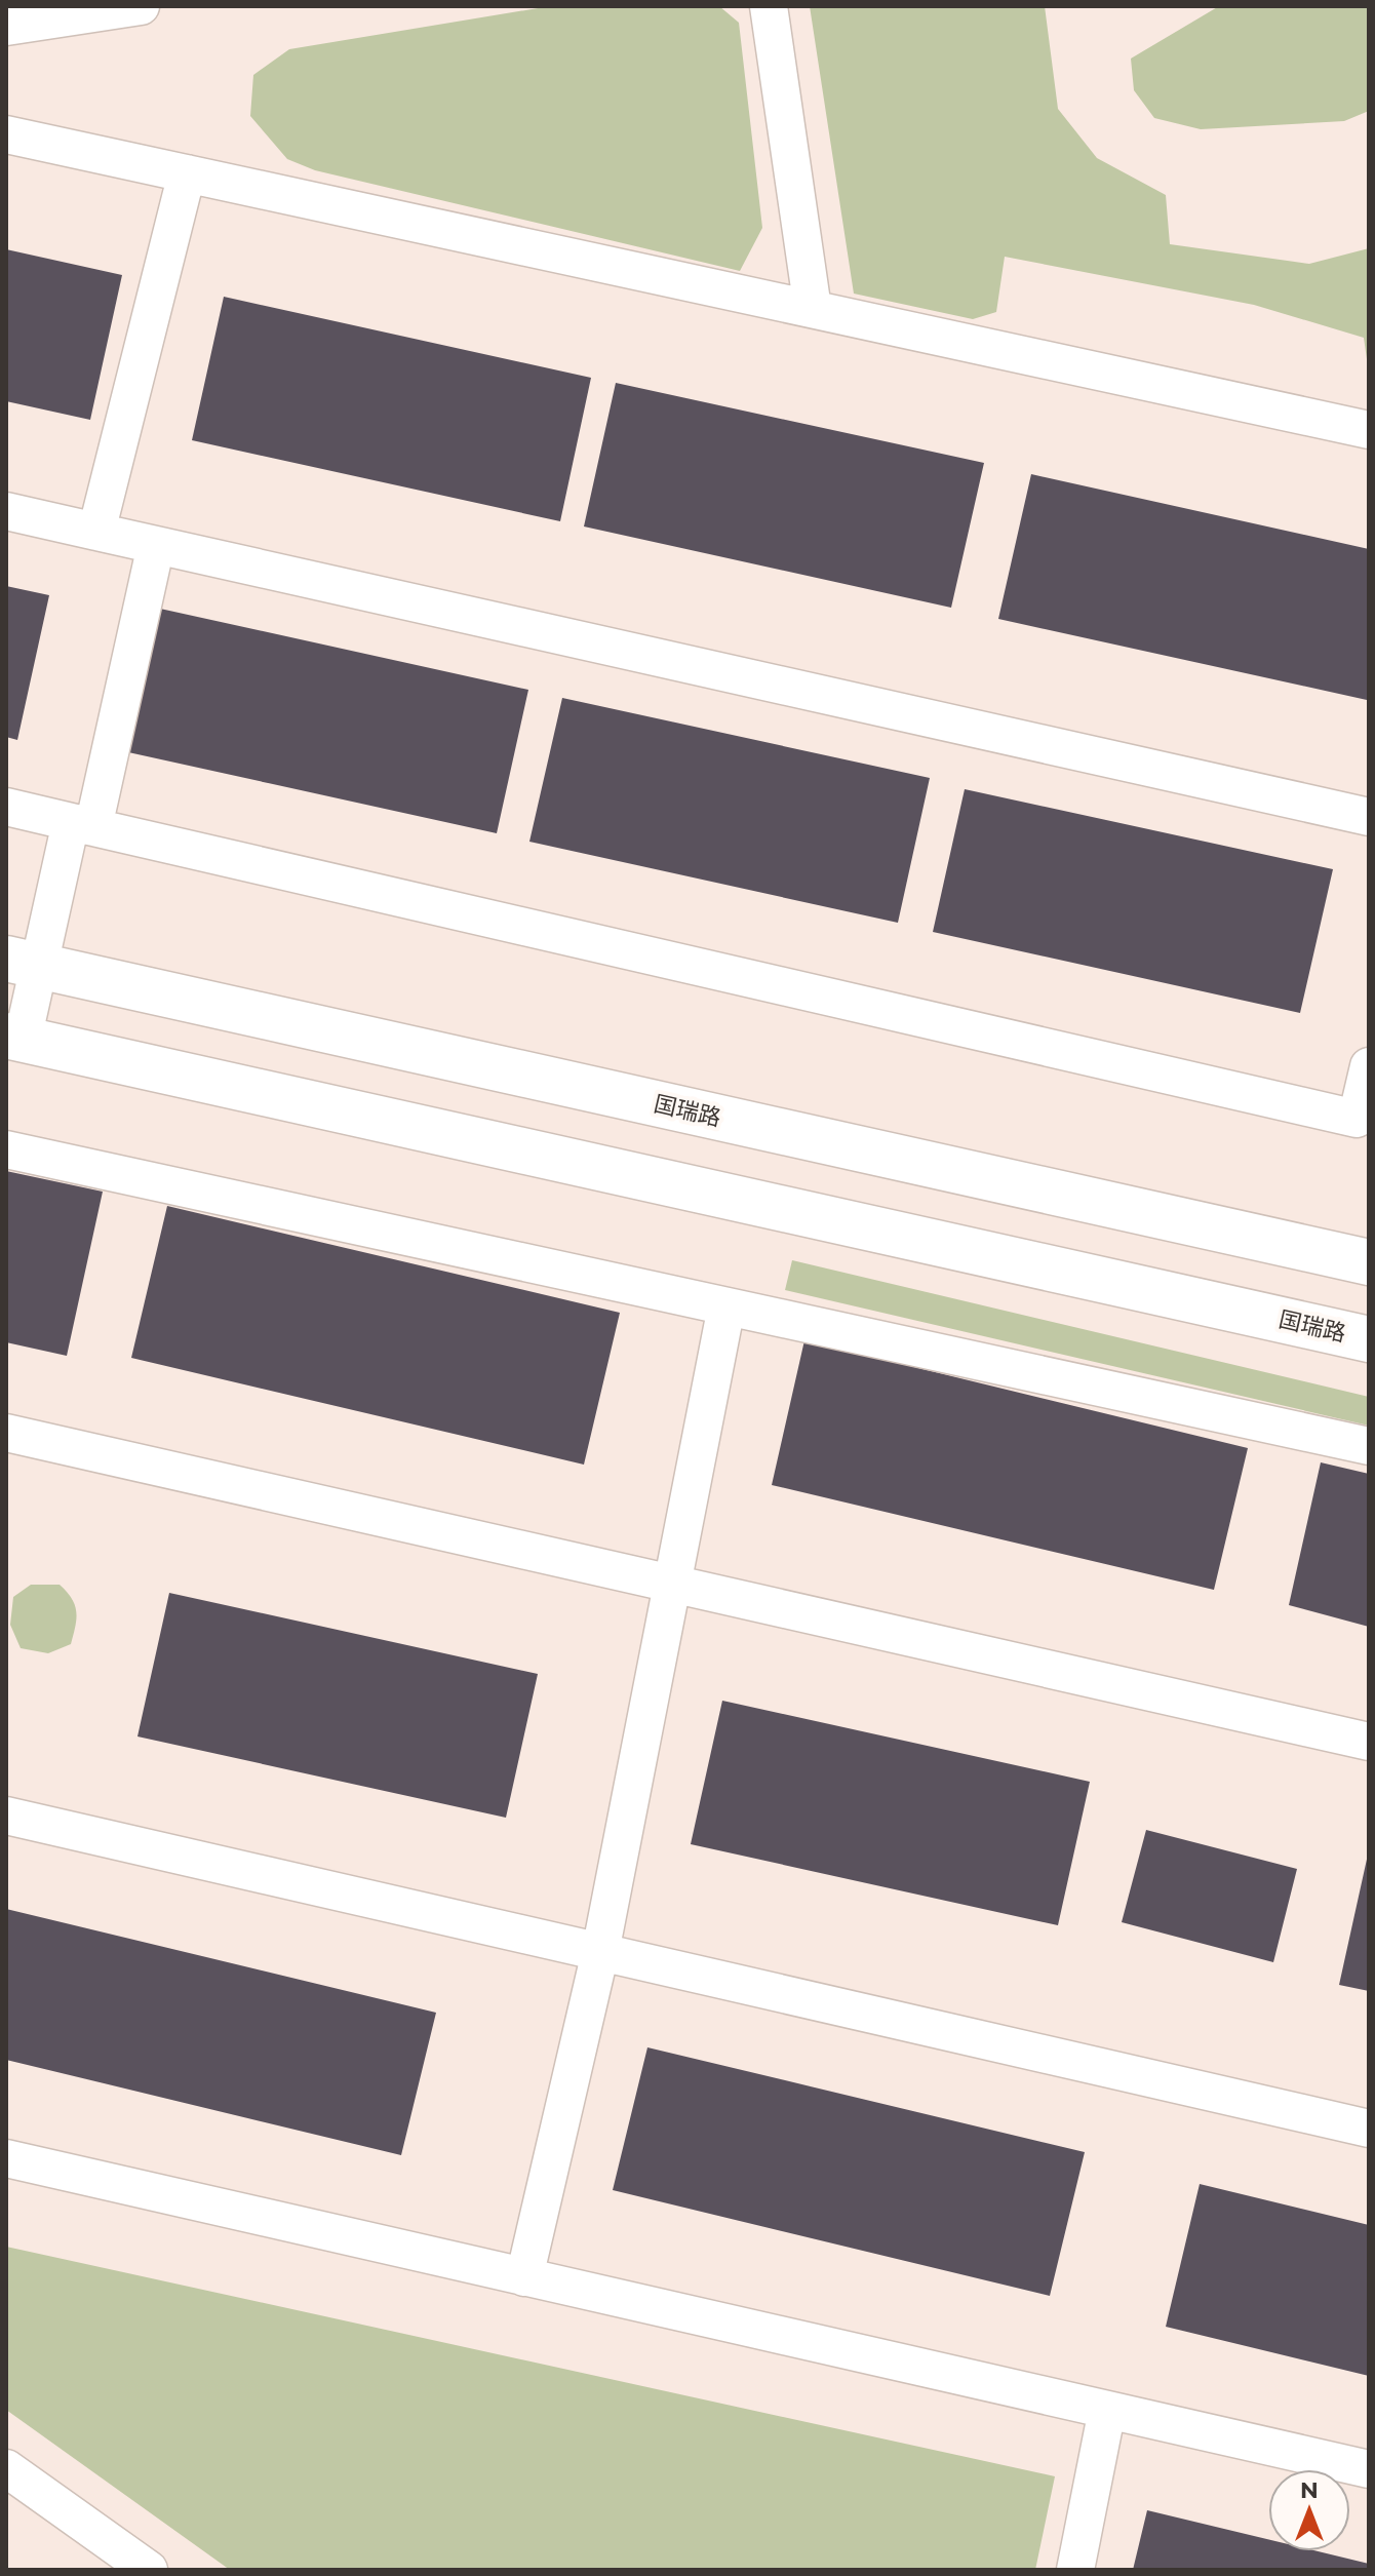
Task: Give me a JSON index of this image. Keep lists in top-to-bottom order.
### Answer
{
  "streets": {
    "street": ["国瑞路"]
  },
  "north": "top"
}
